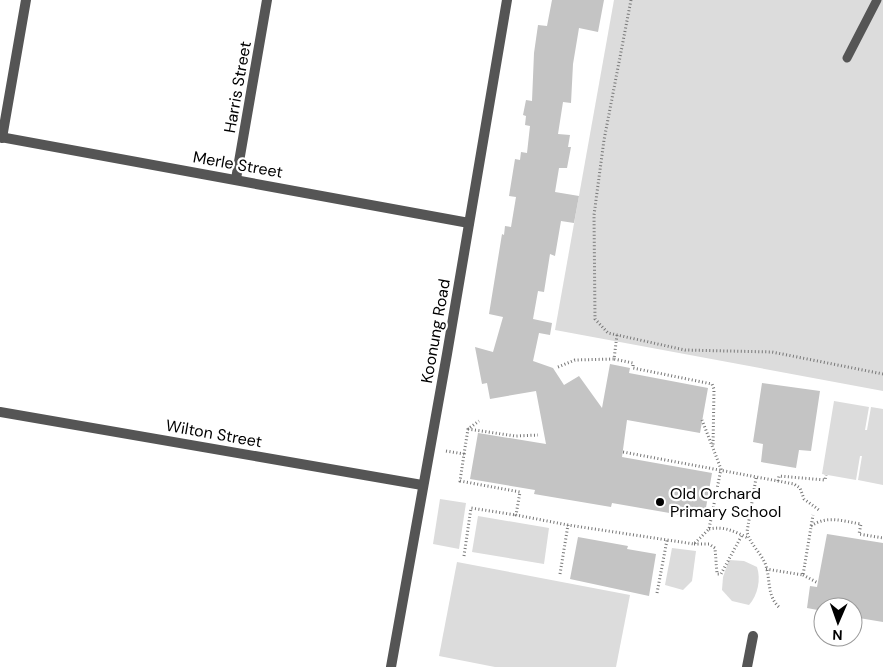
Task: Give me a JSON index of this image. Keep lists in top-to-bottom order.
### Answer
{
  "streets": {
    "street": [
      "Harris Street",
      "Merle Street",
      "Koonung Road",
      "Wilton Street"
    ]
  },
  "crossings": [
    ["Harris Street", "Merle Street"],
    ["Merle Street", "Koonung Road"],
    ["Koonung Road", "Wilton Street"]
  ],
  "places": ["Old Orchard Primary School"],
  "north": "bottom"
}
